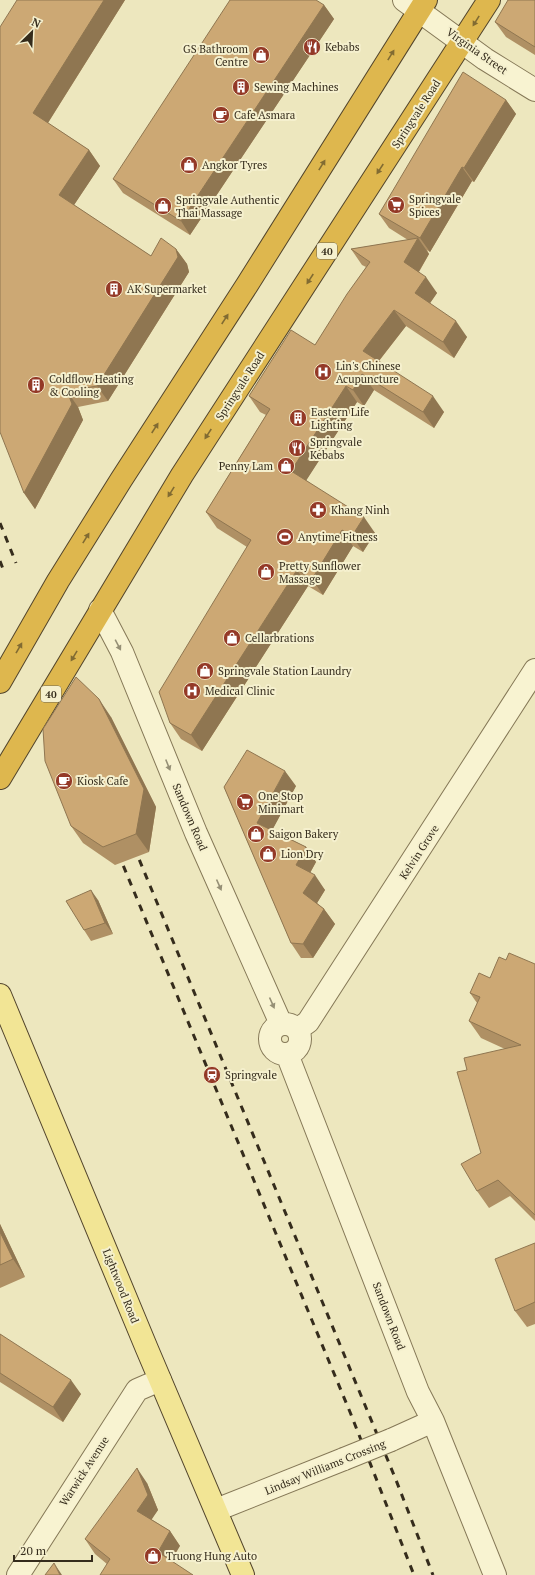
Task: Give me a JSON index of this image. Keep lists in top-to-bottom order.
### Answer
{
  "streets": {
    "highway": ["Springvale Road", "40"],
    "main road": ["Lightwood Road"],
    "street": [
      "Virginia Street",
      "Sandown Road",
      "Kelvin Grove",
      "Lindsay Williams Crossing",
      "Warwick Avenue"
    ]
  },
  "crossings": [
    ["Virginia Street", "Springvale Road"],
    ["Springvale Road", "Sandown Road"],
    ["Sandown Road", "Kelvin Grove"],
    ["Sandown Road", "Lindsay Williams Crossing"],
    ["Lightwood Road", "Lindsay Williams Crossing"],
    ["Lightwood Road", "Warwick Avenue"]
  ],
  "one_way": ["Sandown Road"],
  "places": {
    "restaurant": ["Kebabs", "Springvale Kebabs"],
    "shop": [
      "GS Bathroom Centre",
      "Angkor Tyres",
      "Springvale Authentic Thai Massage",
      "Penny Lam",
      "Pretty Sunflower Massage",
      "Cellarbrations",
      "Springvale Station Laundry",
      "Saigon Bakery",
      "Lion Dry",
      "Truong Hung Auto"
    ],
    "building": [
      "Sewing Machines",
      "AK Supermarket",
      "Coldflow Heating & Cooling",
      "Eastern Life Lighting"
    ],
    "cafe": ["Cafe Asmara", "Kiosk Cafe"],
    "supermarket": ["Springvale Spices", "One Stop Minimart"],
    "hospital": ["Lin's Chinese Acupuncture", "Medical Clinic"],
    "pharmacy": ["Khang Ninh"],
    "sports": ["Anytime Fitness"],
    "station": ["Springvale"]
  },
  "scale_bar": "20 m",
  "north": "top right"
}
